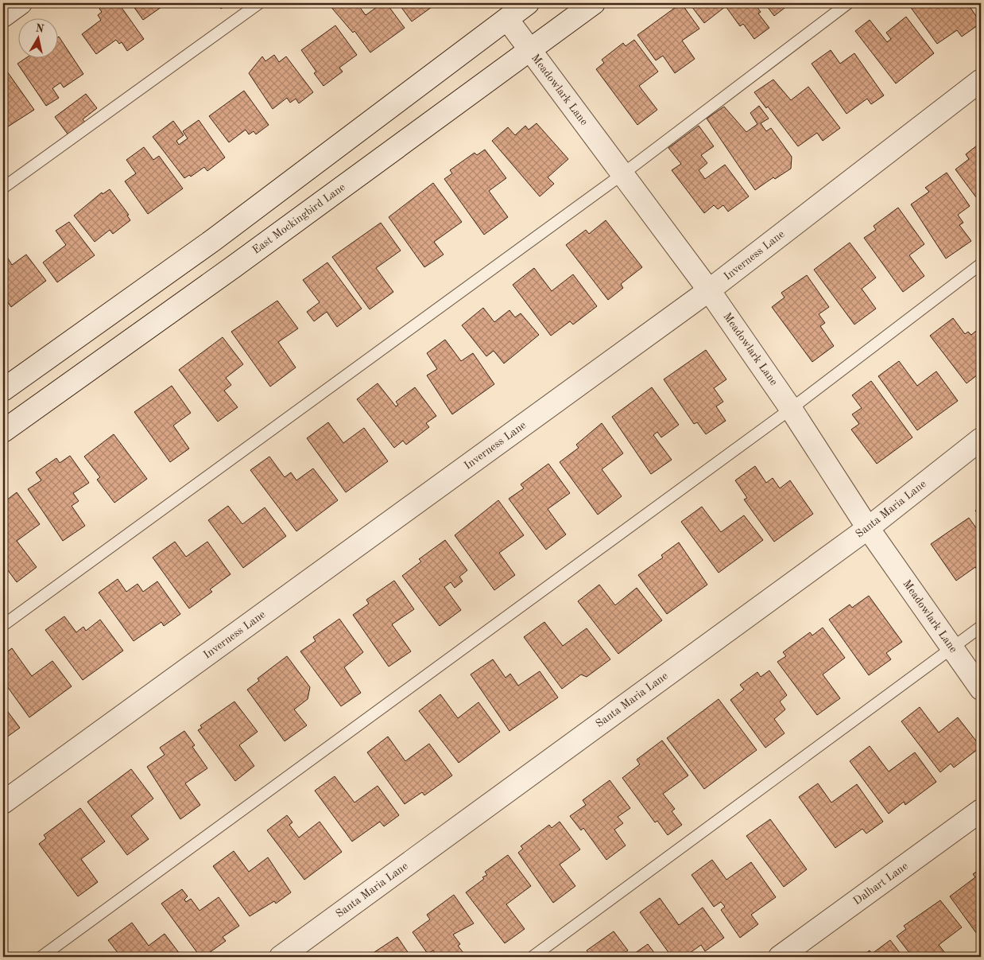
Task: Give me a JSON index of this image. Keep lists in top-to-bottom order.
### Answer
{
  "streets": {
    "street": [
      "Meadowlark Lane",
      "East Mockingbird Lane",
      "Inverness Lane",
      "Santa Maria Lane",
      "Dalhart Lane"
    ]
  },
  "crossings": [
    ["Meadowlark Lane", "East Mockingbird Lane"],
    ["Meadowlark Lane", "Inverness Lane"],
    ["Meadowlark Lane", "Santa Maria Lane"]
  ],
  "north": "top"
}
